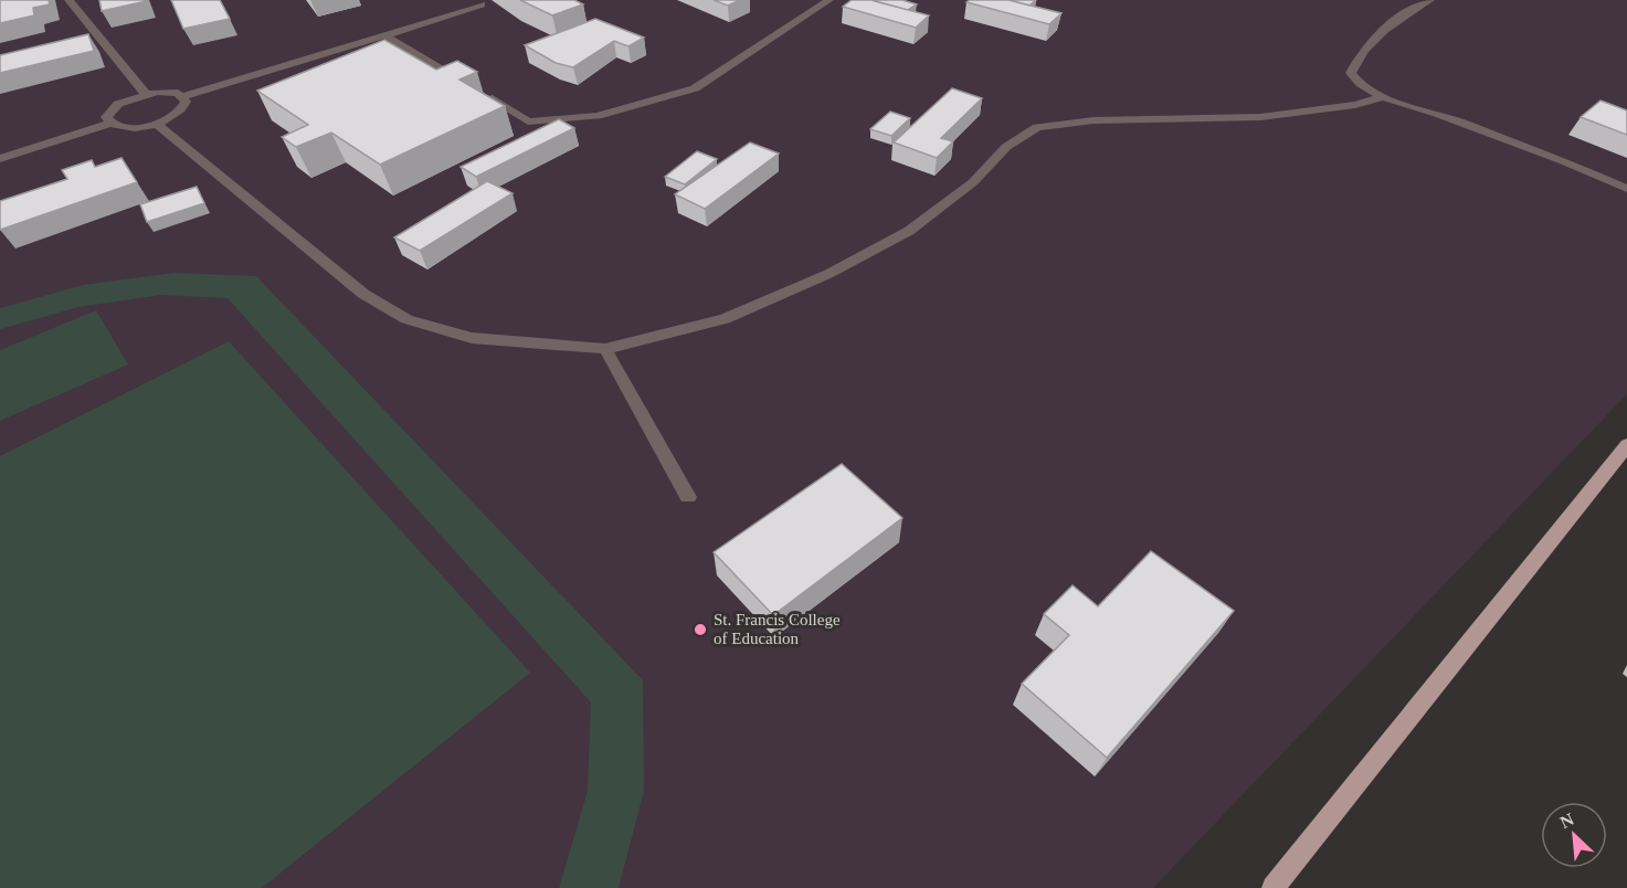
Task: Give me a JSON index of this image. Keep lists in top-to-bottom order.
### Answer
{
  "places": ["St. Francis College of Education"],
  "north": "top left"
}
